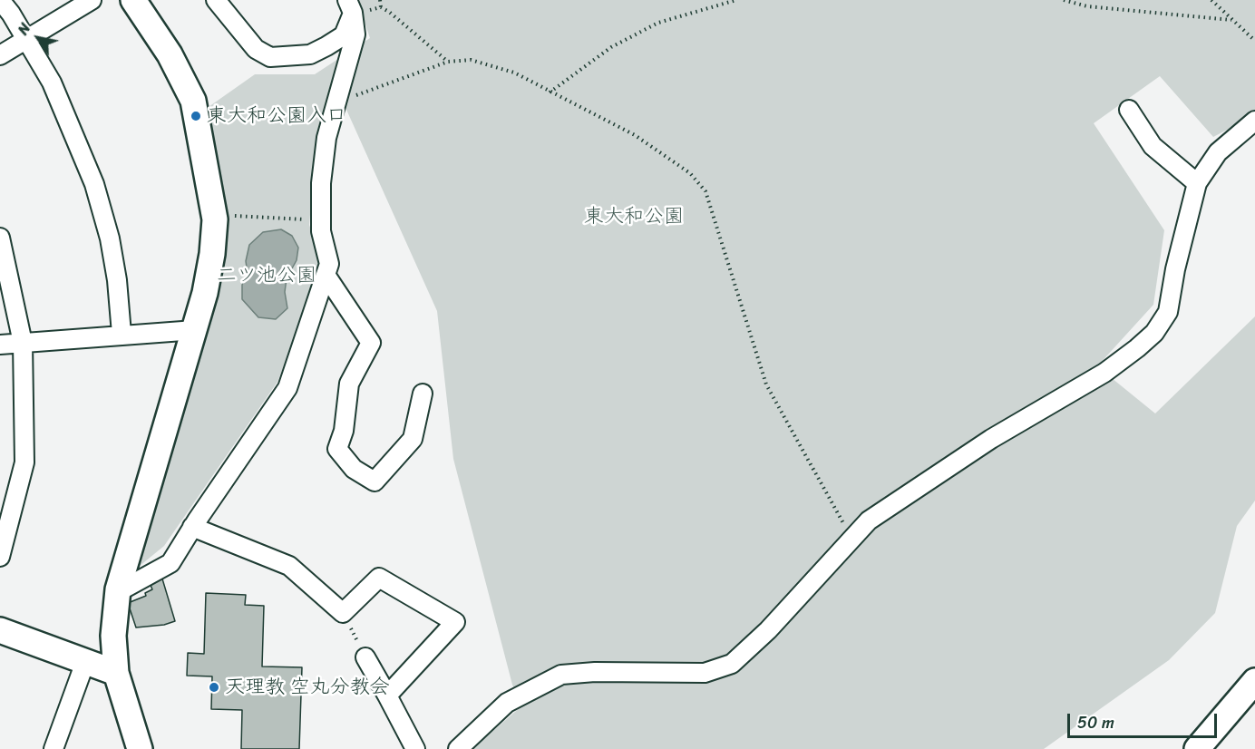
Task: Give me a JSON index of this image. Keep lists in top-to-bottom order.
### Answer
{
  "parks": ["東大和公園", "二ツ池公園"],
  "places": ["東大和公園入口", "天理教 空丸分教会"],
  "scale_bar": "50 m",
  "north": "top left"
}
